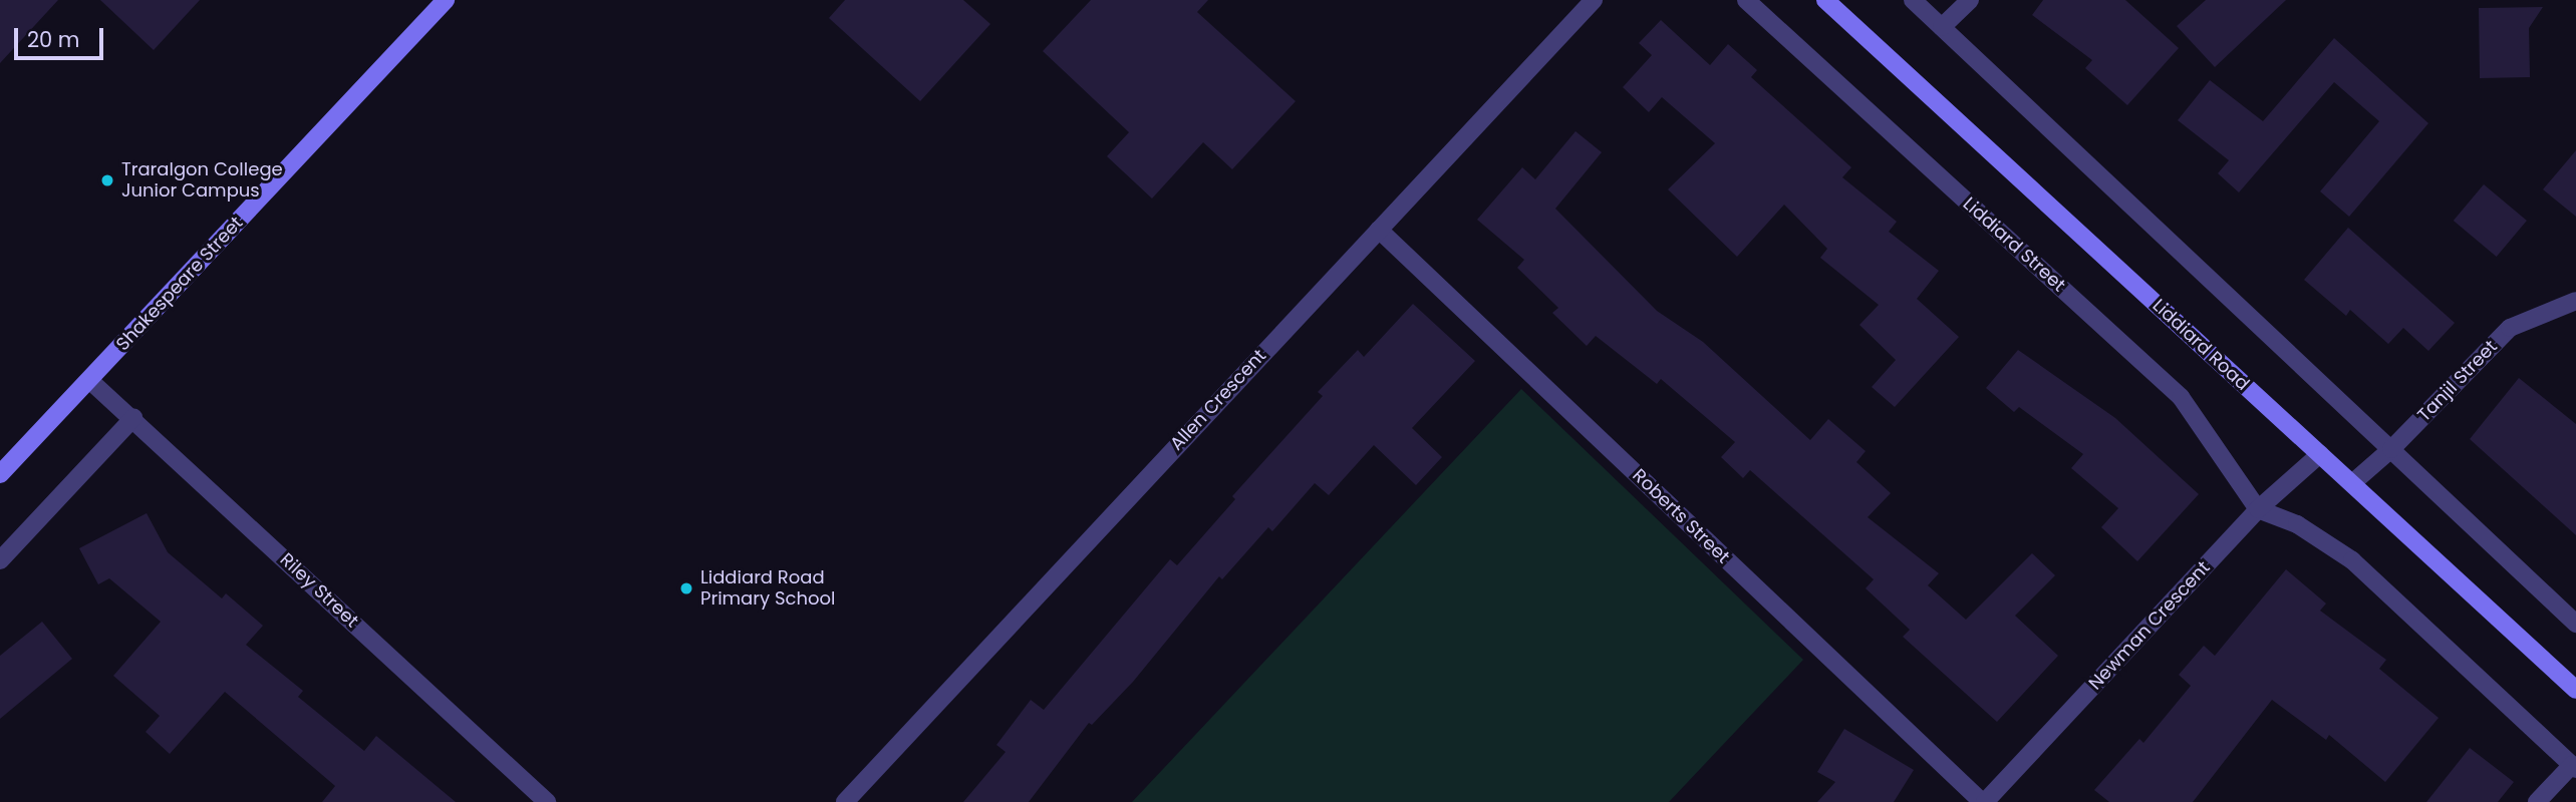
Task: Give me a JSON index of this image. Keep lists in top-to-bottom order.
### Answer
{
  "streets": {
    "street": [
      "Liddiard Street",
      "Shakespeare Street",
      "Liddiard Road",
      "Tanjil Street",
      "Allen Crescent",
      "Roberts Street",
      "Riley Street",
      "Newman Crescent"
    ]
  },
  "crossings": [
    ["Liddiard Street", "Newman Crescent"],
    ["Shakespeare Street", "Riley Street"],
    ["Liddiard Road", "Tanjil Street"],
    ["Liddiard Road", "Newman Crescent"],
    ["Allen Crescent", "Roberts Street"],
    ["Roberts Street", "Newman Crescent"]
  ],
  "places": ["Traralgon College Junior Campus", "Liddiard Road Primary School"],
  "scale_bar": "20 m"
}
